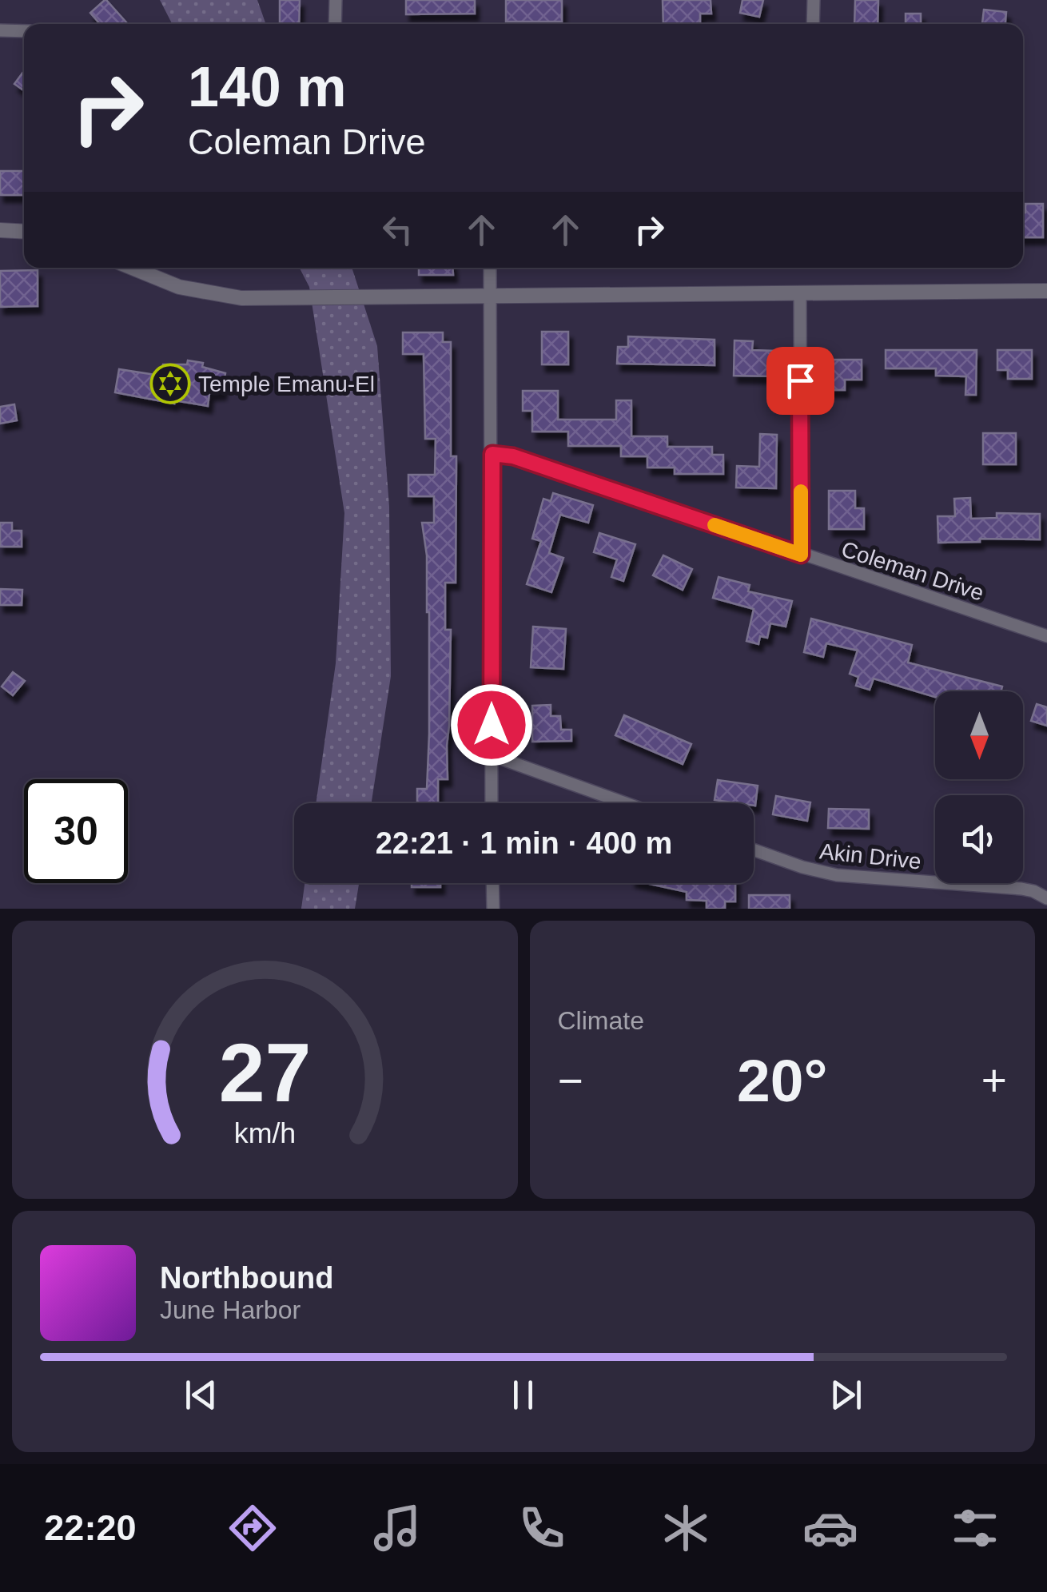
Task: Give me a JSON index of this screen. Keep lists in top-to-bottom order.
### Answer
{
  "streets": {
    "street": ["Coleman Drive", "Akin Drive"]
  },
  "places": {
    "synagogue": ["Temple Emanu-El"]
  },
  "north": "bottom",
  "page": {
    "turn": ["140 m", "Coleman Drive"],
    "limit": "30",
    "trip": "22:21 · 1 min · 400 m",
    "tile": "Climate",
    "heat": ["−", "20°", "+"],
    "song": ["Northbound", "June Harbor"],
    "tabs": "22:20",
    "gauge": ["27", "km/h"]
  }
}
